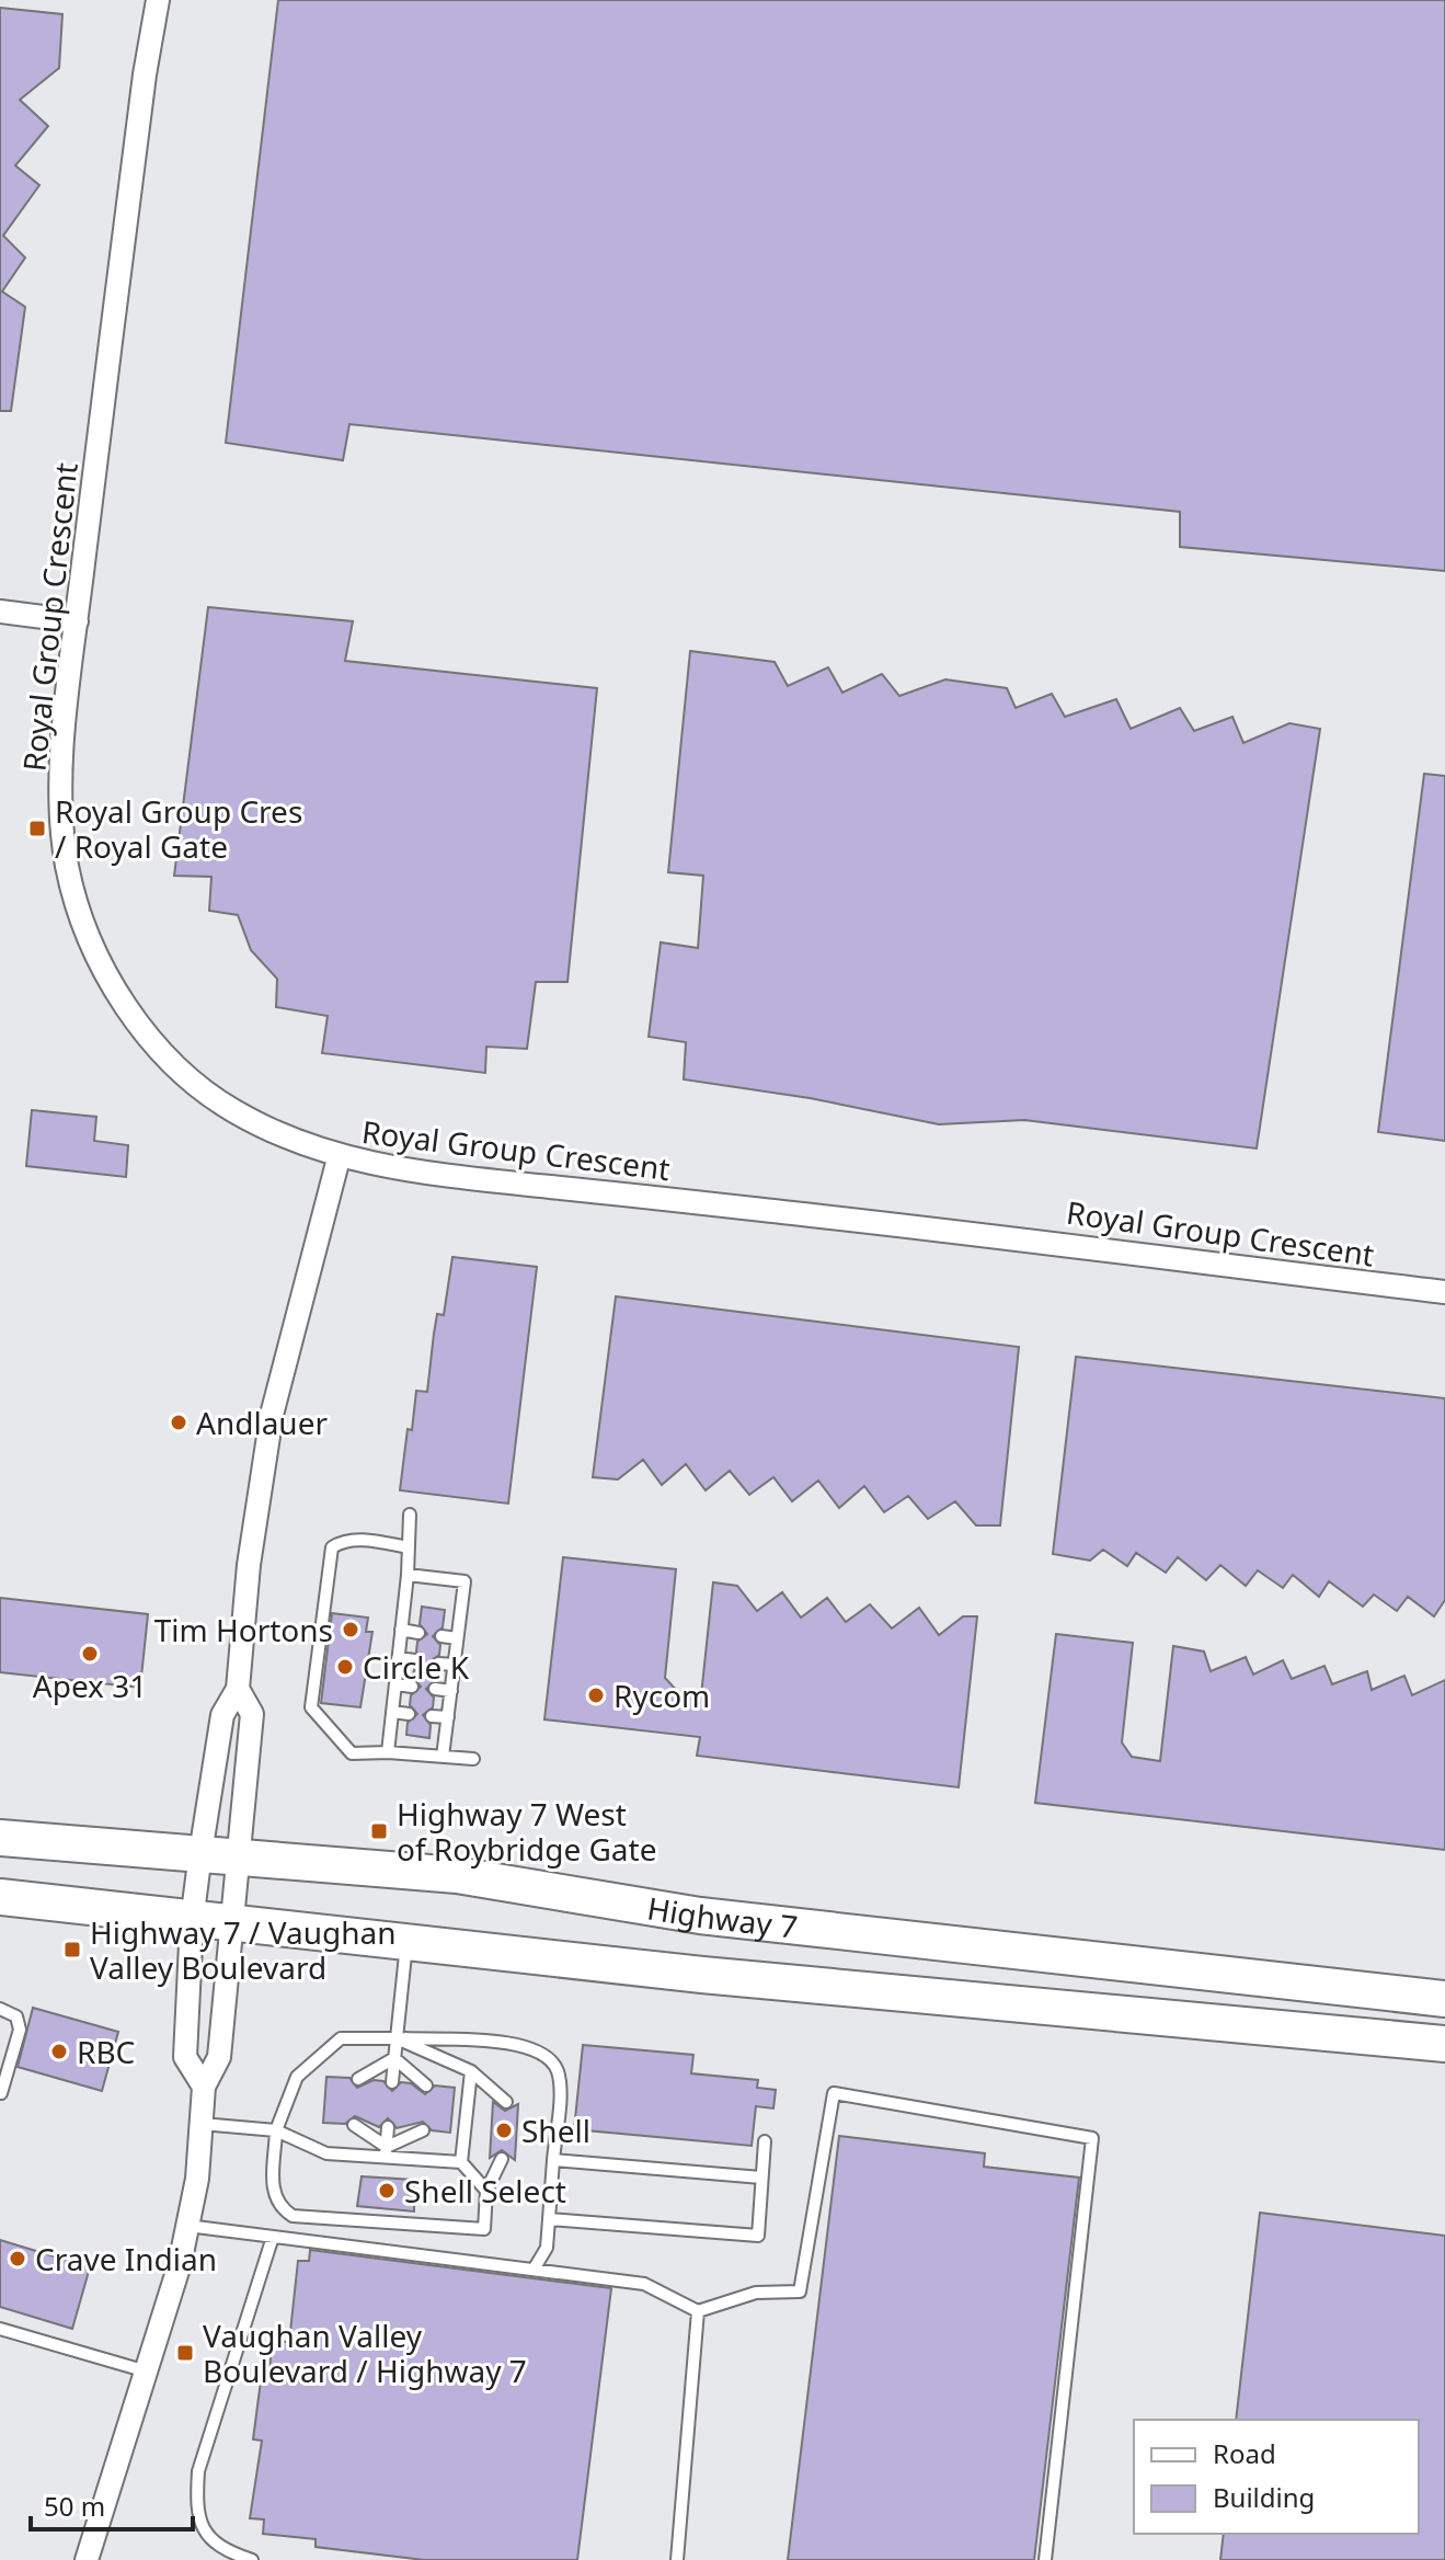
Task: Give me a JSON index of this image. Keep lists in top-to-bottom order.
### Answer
{
  "streets": {
    "main road": ["Highway 7"],
    "street": ["Royal Group Crescent"]
  },
  "places": {
    "transit": [
      "Royal Group Cres / Royal Gate",
      "Highway 7 West of Roybridge Gate",
      "Highway 7 / Vaughan Valley Boulevard",
      "Vaughan Valley Boulevard / Highway 7"
    ],
    "other": [
      "Andlauer",
      "Tim Hortons",
      "Apex 31",
      "Circle K",
      "Rycom",
      "RBC",
      "Shell",
      "Shell Select",
      "Crave Indian"
    ]
  },
  "legend": ["Road", "Building"],
  "scale_bar": "50 m"
}
